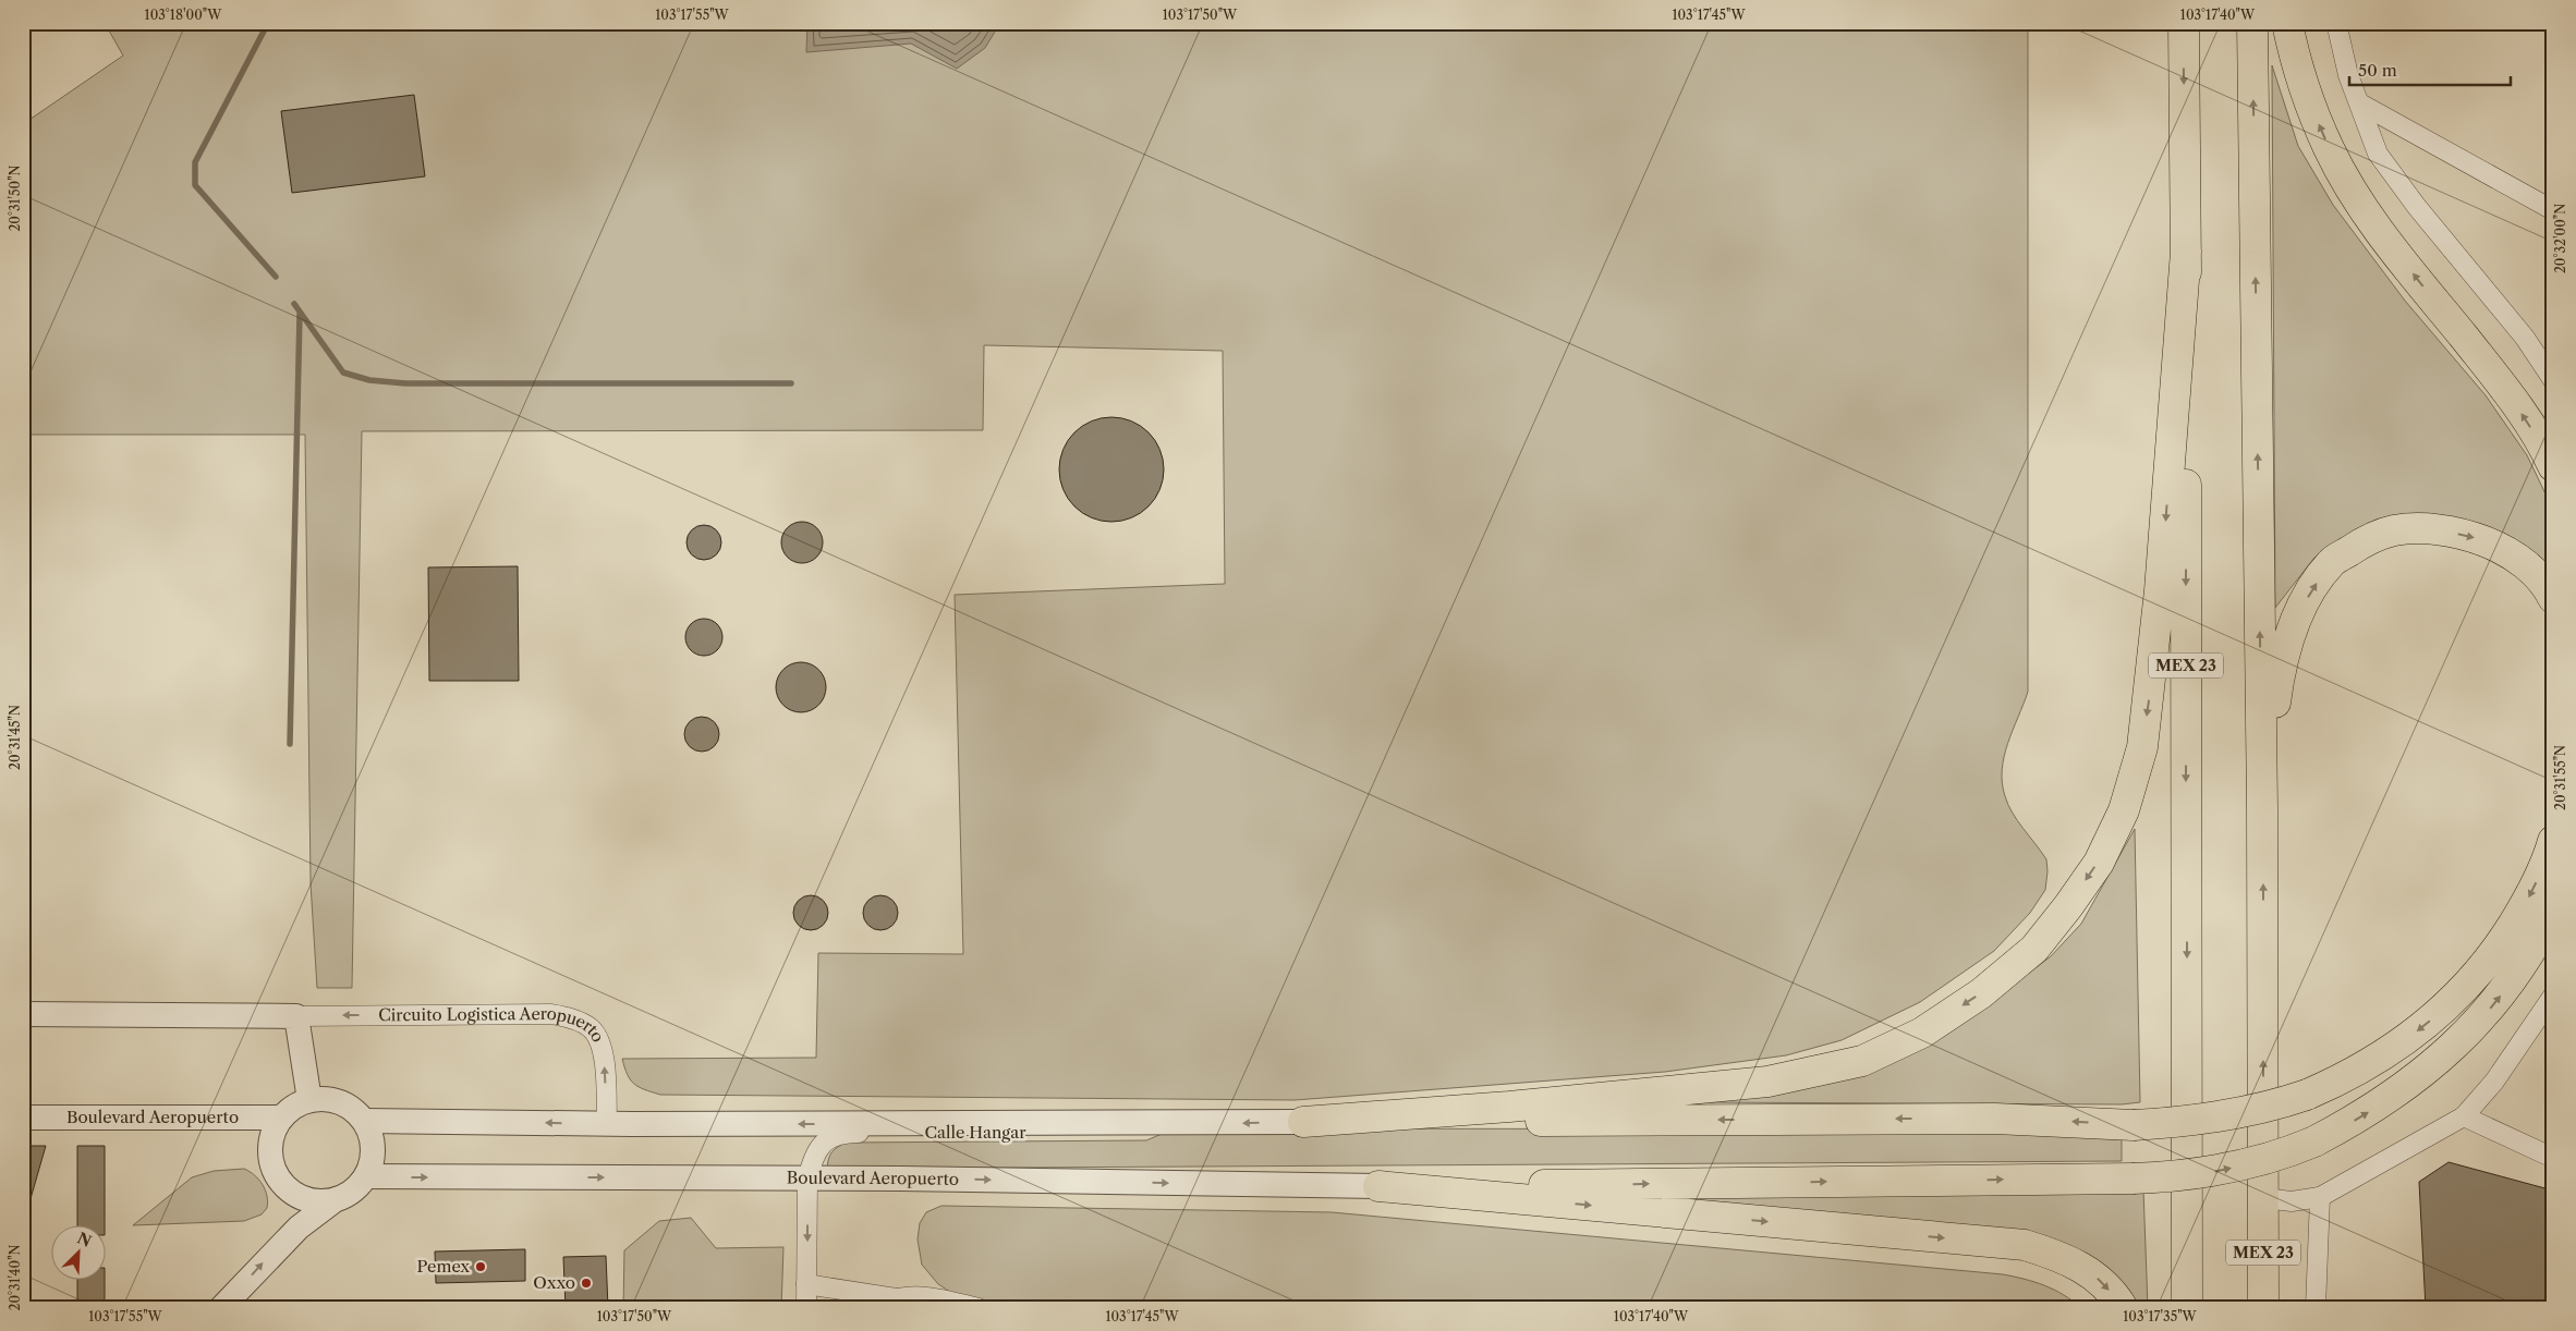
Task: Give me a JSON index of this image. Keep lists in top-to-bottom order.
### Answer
{
  "streets": {
    "highway": ["MEX 23"],
    "street": ["Circuito Logistica Aeropuerto", "Boulevard Aeropuerto", "Calle Hangar"]
  },
  "crossings": [
    ["Boulevard Aeropuerto", "Calle Hangar"]
  ],
  "places": ["Pemex", "Oxxo"],
  "scale_bar": "50 m",
  "north": "top right",
  "coordinates": [
    "103°18'00\"W",
    "103°17'55\"W",
    "103°17'50\"W",
    "103°17'45\"W",
    "103°17'40\"W",
    "20°31'50\"N",
    "20°32'00\"N",
    "20°31'45\"N",
    "20°31'55\"N",
    "20°31'40\"N",
    "103°17'35\"W"
  ]
}
